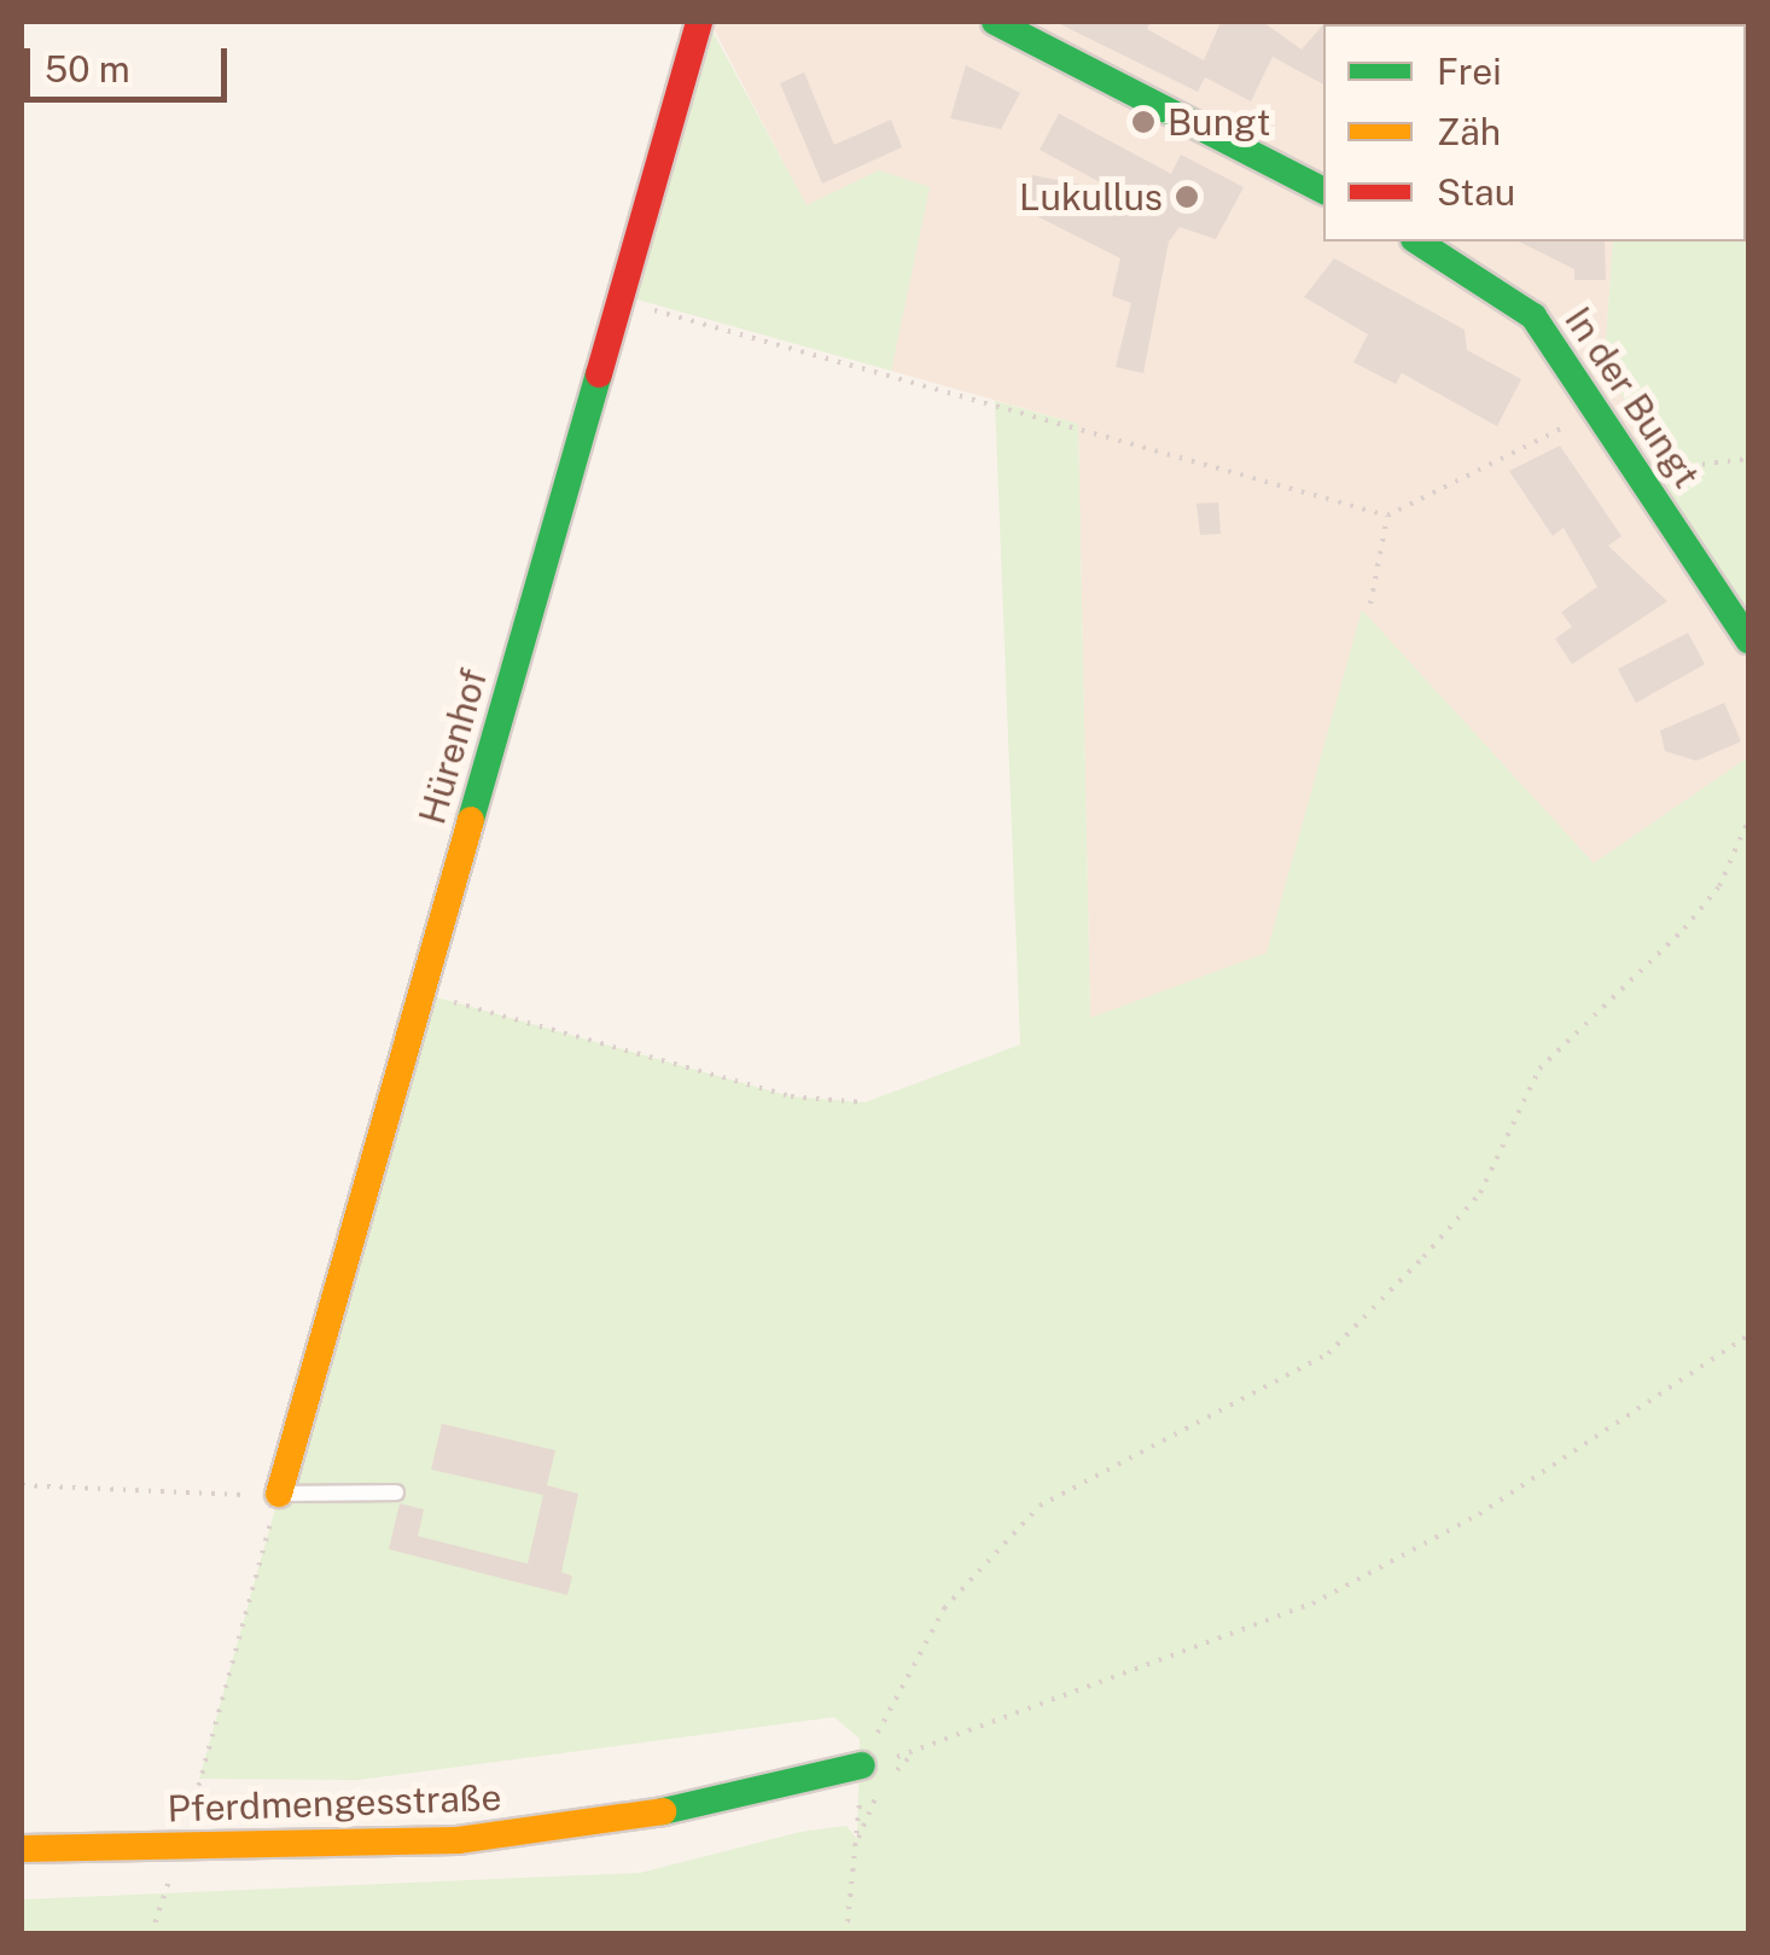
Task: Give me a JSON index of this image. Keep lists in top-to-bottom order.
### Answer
{
  "streets": {
    "street": ["In der Bungt", "Hürenhof", "Pferdmengesstraße"]
  },
  "places": ["Bungt", "Lukullus"],
  "legend": ["Frei", "Zäh", "Stau"],
  "scale_bar": "50 m"
}
